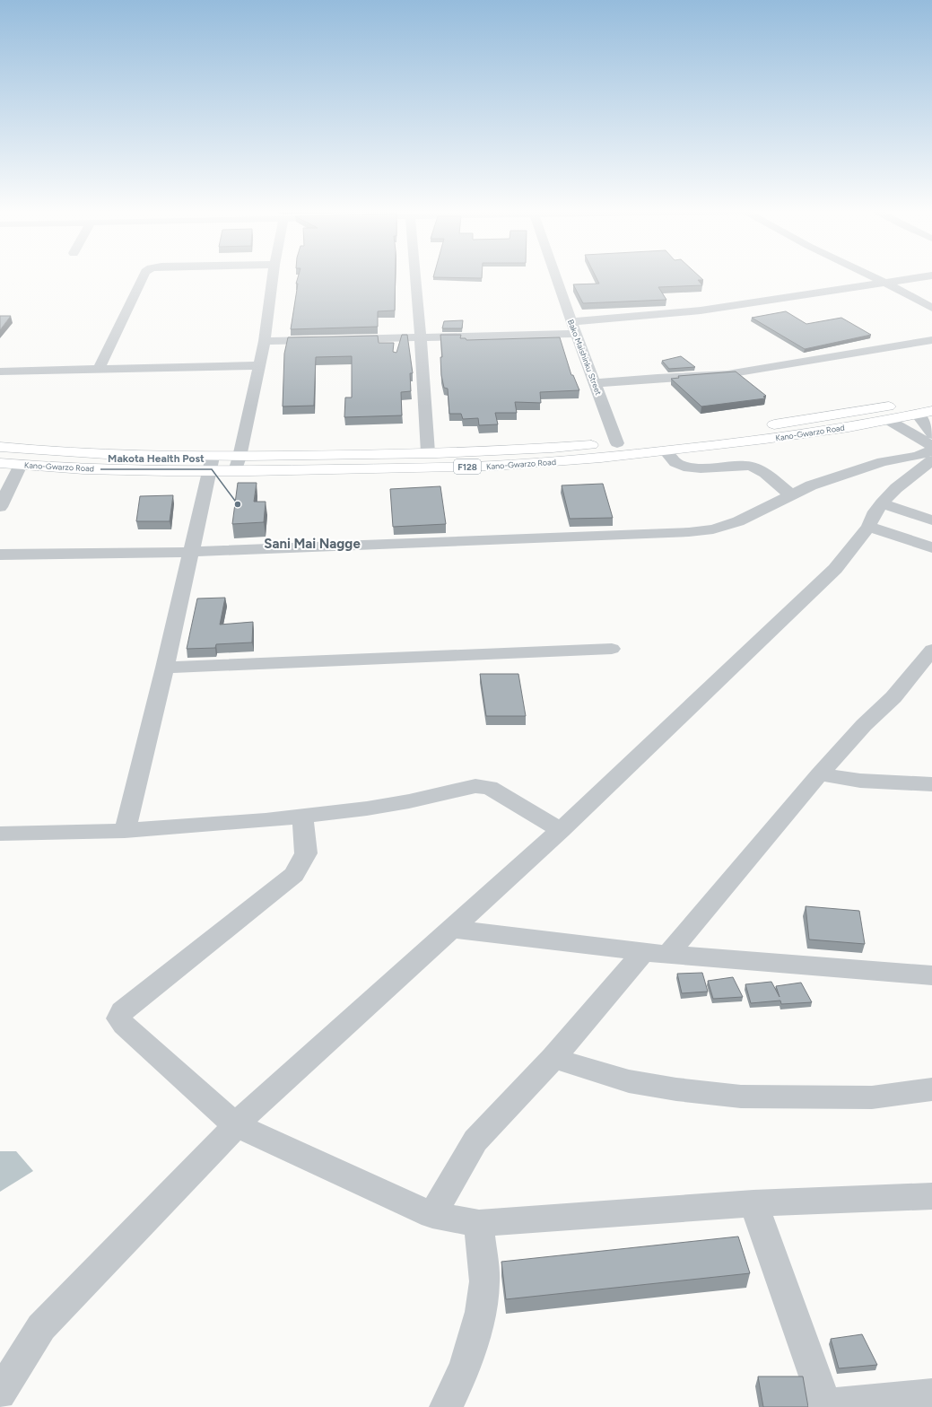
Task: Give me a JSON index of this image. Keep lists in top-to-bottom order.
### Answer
{
  "streets": {
    "main road": ["Kano-Gwarzo Road", "F128"],
    "street": ["Bako Maishinku Street"]
  },
  "crossings": [
    ["Bako Maishinku Street", "Kano-Gwarzo Road"]
  ],
  "districts": ["Sani Mai Nagge"],
  "places": ["Makota Health Post"]
}
